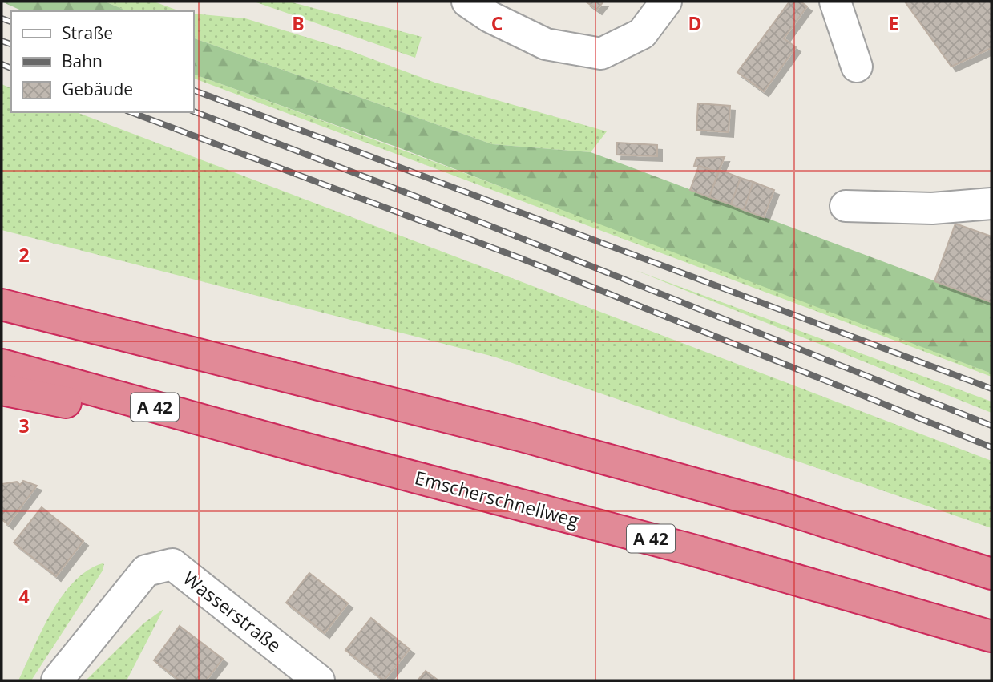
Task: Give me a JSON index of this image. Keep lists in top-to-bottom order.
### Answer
{
  "streets": {
    "highway": ["A 42", "Emscherschnellweg"],
    "street": ["Wasserstraße"]
  },
  "legend": ["Straße", "Bahn", "Gebäude"],
  "grid": {
    "columns": [
      "B",
      "C",
      "D",
      "E"
    ],
    "rows": ["2", "3", "4"]
  }
}
